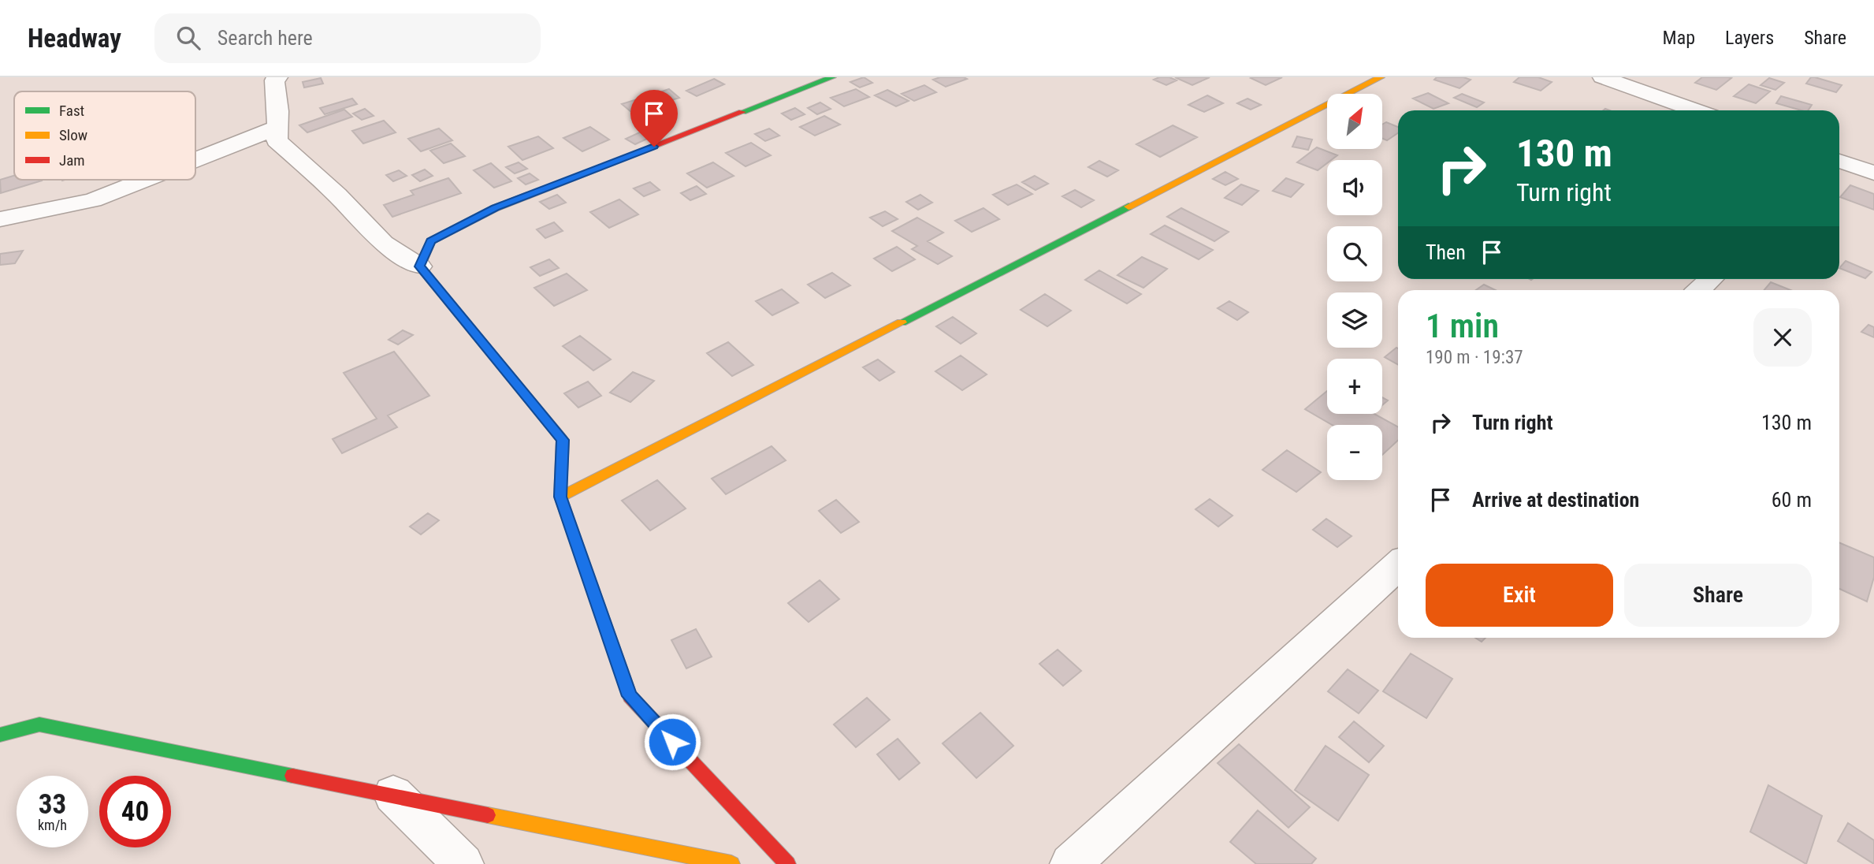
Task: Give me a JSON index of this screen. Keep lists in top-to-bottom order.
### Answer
{
  "legend": ["Fast", "Slow", "Jam"],
  "north": "top right",
  "page": {
    "header": "Headway",
    "search": "Search here",
    "nav": ["Map", "Layers", "Share"],
    "map_buttons": ["+", "−"],
    "turn": ["130 m", "Turn right"],
    "then": "Then",
    "heading": ["1 min", "190 m · 19:37"],
    "list": [
      {
        "name": "Turn right",
        "value": "130 m"
      },
      {
        "name": "Arrive at destination",
        "value": "60 m"
      }
    ],
    "buttons": ["Exit", "Share"],
    "speed": "33 km/h",
    "limit": "40"
  }
}
